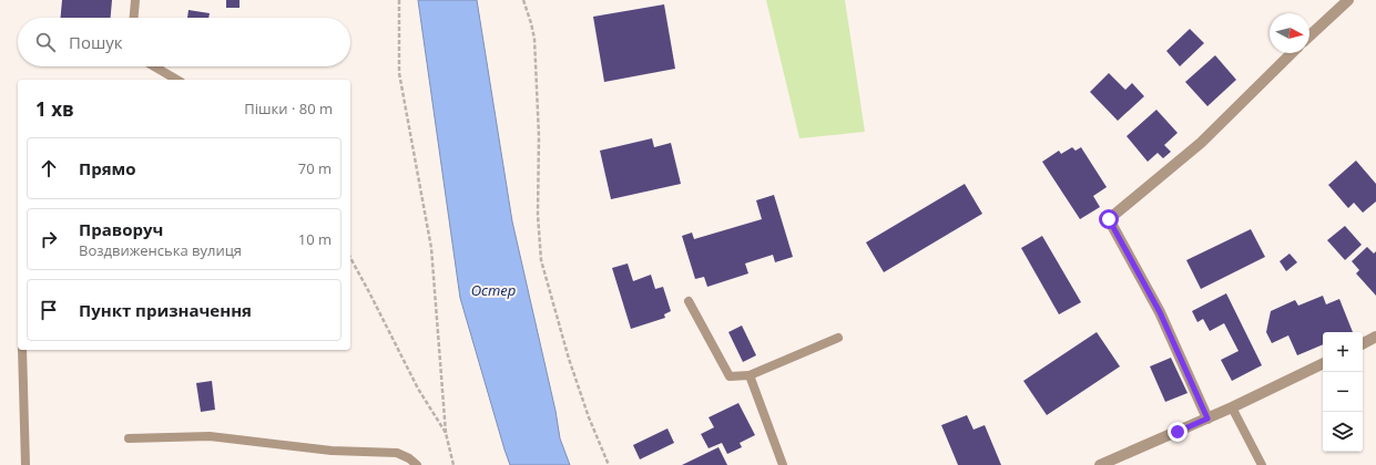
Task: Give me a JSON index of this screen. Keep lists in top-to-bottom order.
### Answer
{
  "water": ["Остер"],
  "north": "right",
  "page": {
    "search": "Пошук",
    "heading": ["1 хв", "Пішки · 80 m"],
    "list": [
      ["Прямо", "70 m"],
      ["Праворуч", "Воздвиженська вулиця", "10 m"],
      "Пункт призначення"
    ],
    "map_buttons": ["+", "−"]
  }
}
